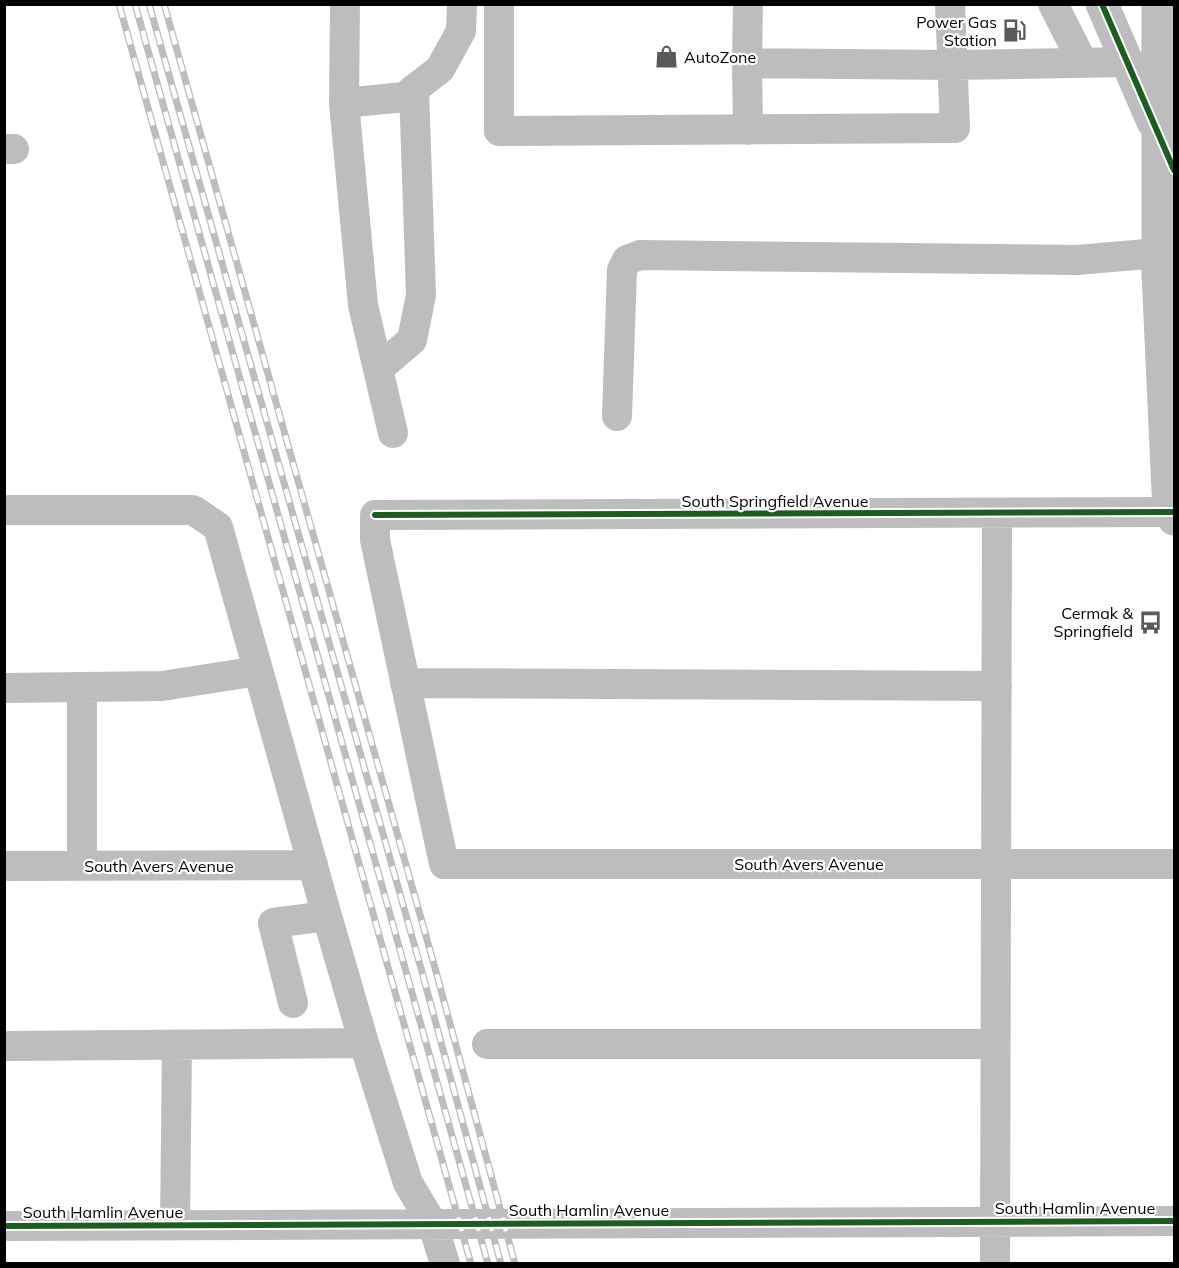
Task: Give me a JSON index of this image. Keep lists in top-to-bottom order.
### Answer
{
  "streets": {
    "street": ["South Springfield Avenue", "South Avers Avenue", "South Hamlin Avenue"]
  },
  "crossings": [
    ["South Springfield Avenue", "South Avers Avenue"]
  ],
  "places": {
    "fuel station": ["Power Gas Station"],
    "shop": ["AutoZone"],
    "bus stop": ["Cermak & Springfield"]
  }
}
